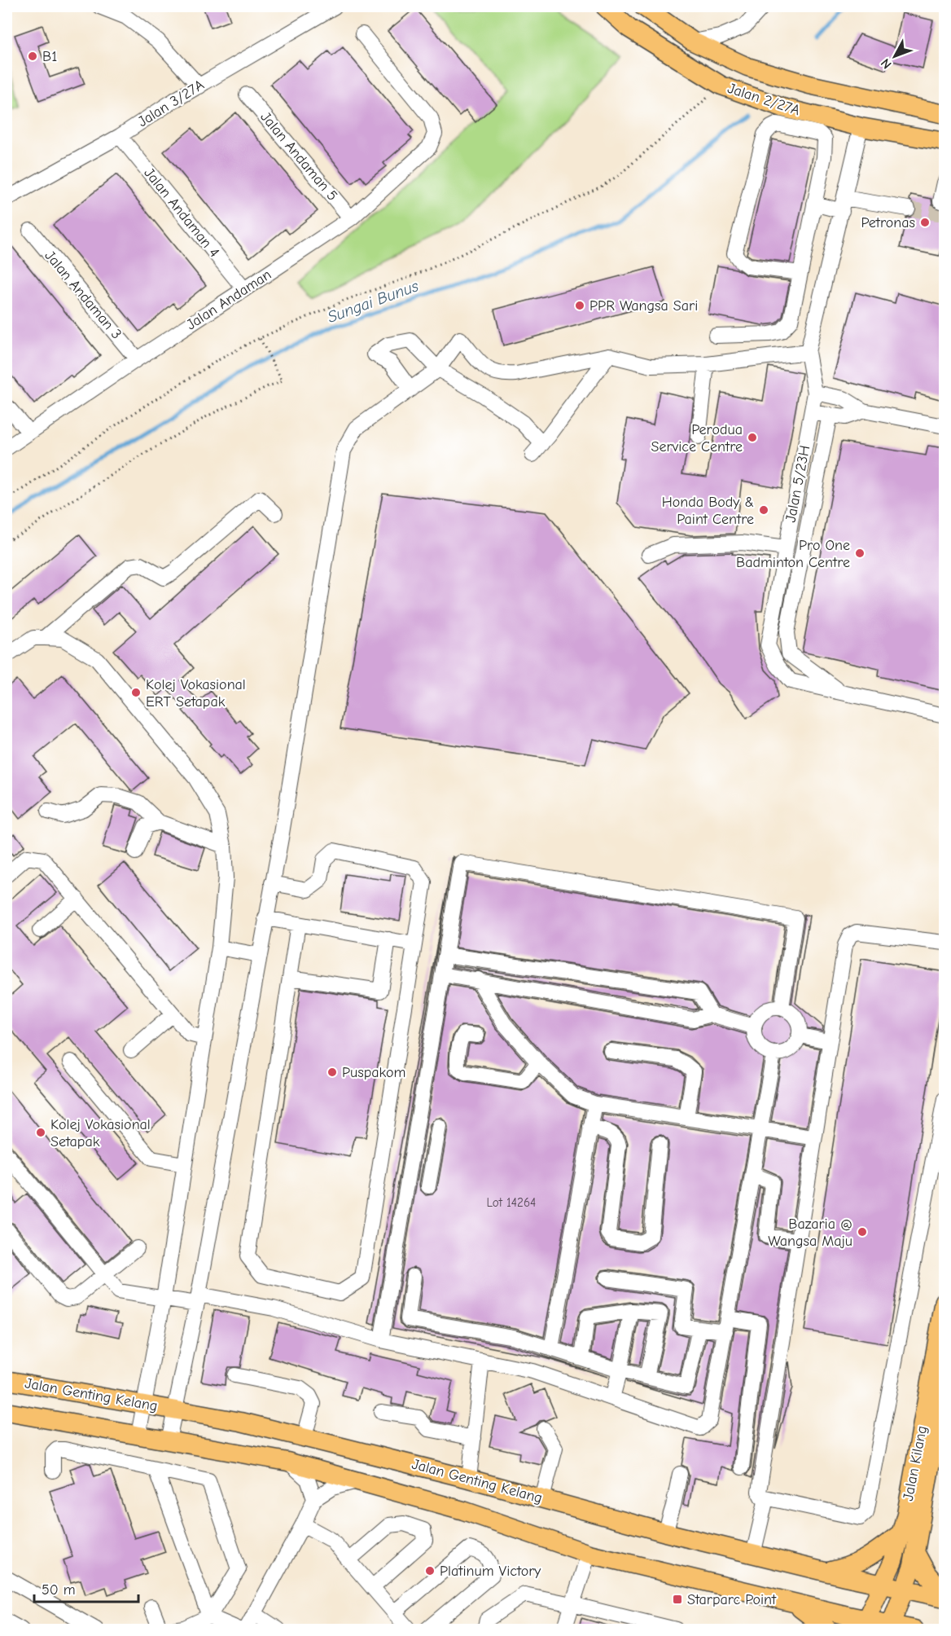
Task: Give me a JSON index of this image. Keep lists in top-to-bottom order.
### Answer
{
  "streets": {
    "main road": ["Jalan 2/27A", "Jalan Genting Kelang", "Jalan Kilang"],
    "street": [
      "Jalan 3/27A",
      "Jalan Andaman 5",
      "Jalan Andaman 4",
      "Jalan Andaman 3",
      "Jalan Andaman",
      "Jalan 5/23H"
    ]
  },
  "crossings": [
    ["Jalan 2/27A", "Jalan 5/23H"],
    ["Jalan 3/27A", "Jalan Andaman 4"],
    ["Jalan Andaman 5", "Jalan Andaman"],
    ["Jalan Andaman 4", "Jalan Andaman"],
    ["Jalan Andaman 3", "Jalan Andaman"],
    ["Jalan Genting Kelang", "Jalan Kilang"]
  ],
  "water": ["Sungai Bunus"],
  "places": {
    "other": [
      "B1",
      "Petronas",
      "PPR Wangsa Sari",
      "Perodua Service Centre",
      "Honda Body & Paint Centre",
      "Pro One Badminton Centre",
      "Kolej Vokasional ERT Setapak",
      "Puspakom",
      "Kolej Vokasional Setapak",
      "Bazaria @ Wangsa Maju",
      "Platinum Victory"
    ],
    "transit": ["Starparc Point"]
  },
  "house_numbers": ["Lot 14264"],
  "scale_bar": "50 m",
  "north": "bottom left"
}
